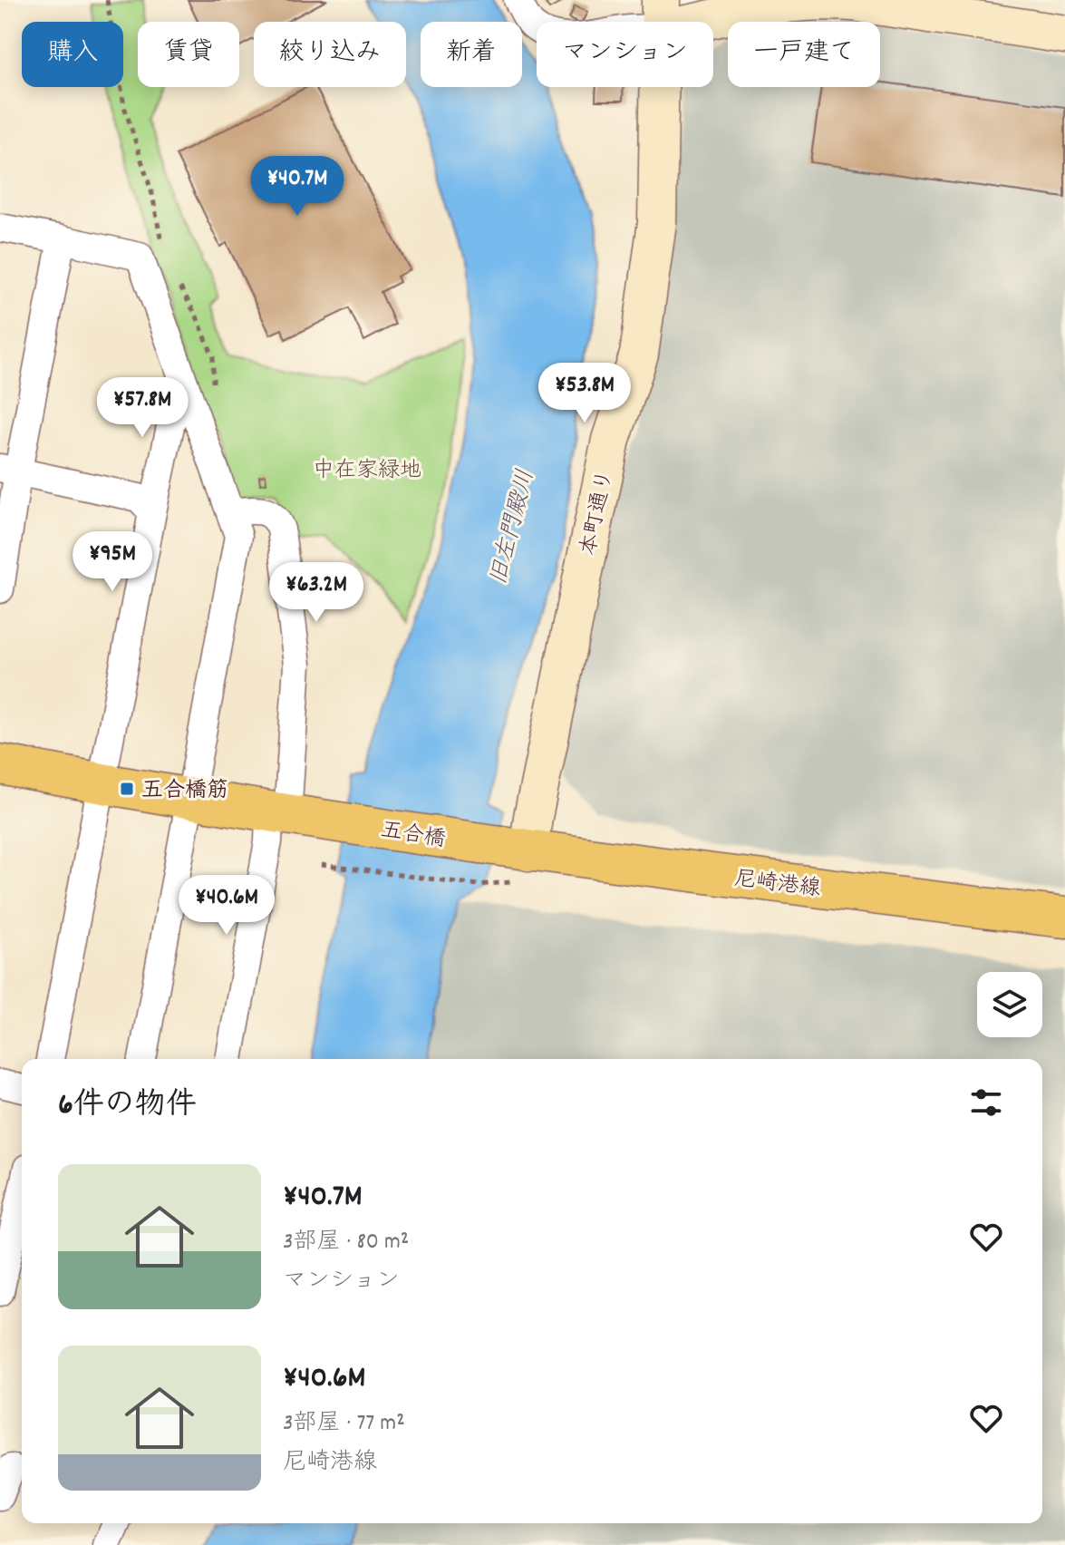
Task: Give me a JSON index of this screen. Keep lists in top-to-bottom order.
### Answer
{
  "streets": {
    "main road": ["五合橋", "尼崎港線"],
    "street": ["本町通り"]
  },
  "crossings": [
    ["本町通り", "五合橋"],
    ["本町通り", "尼崎港線"],
    ["五合橋", "尼崎港線"]
  ],
  "water": ["旧左門殿川"],
  "parks": ["中在家緑地"],
  "places": {
    "transit": ["五合橋筋"]
  },
  "page": {
    "chip": [
      "購入",
      "賃貸",
      "絞り込み",
      "新着",
      "マンション",
      "一戸建て"
    ],
    "price": [
      "¥40.7M",
      "¥53.8M",
      "¥57.8M",
      "¥95M",
      "¥63.2M",
      "¥40.6M"
    ],
    "heading": "6件の物件",
    "list": [
      {
        "name": "¥40.7M",
        "note": "3部屋 · 80 m² · マンション"
      },
      {
        "name": "¥40.6M",
        "note": "3部屋 · 77 m² · 尼崎港線"
      }
    ]
  }
}
